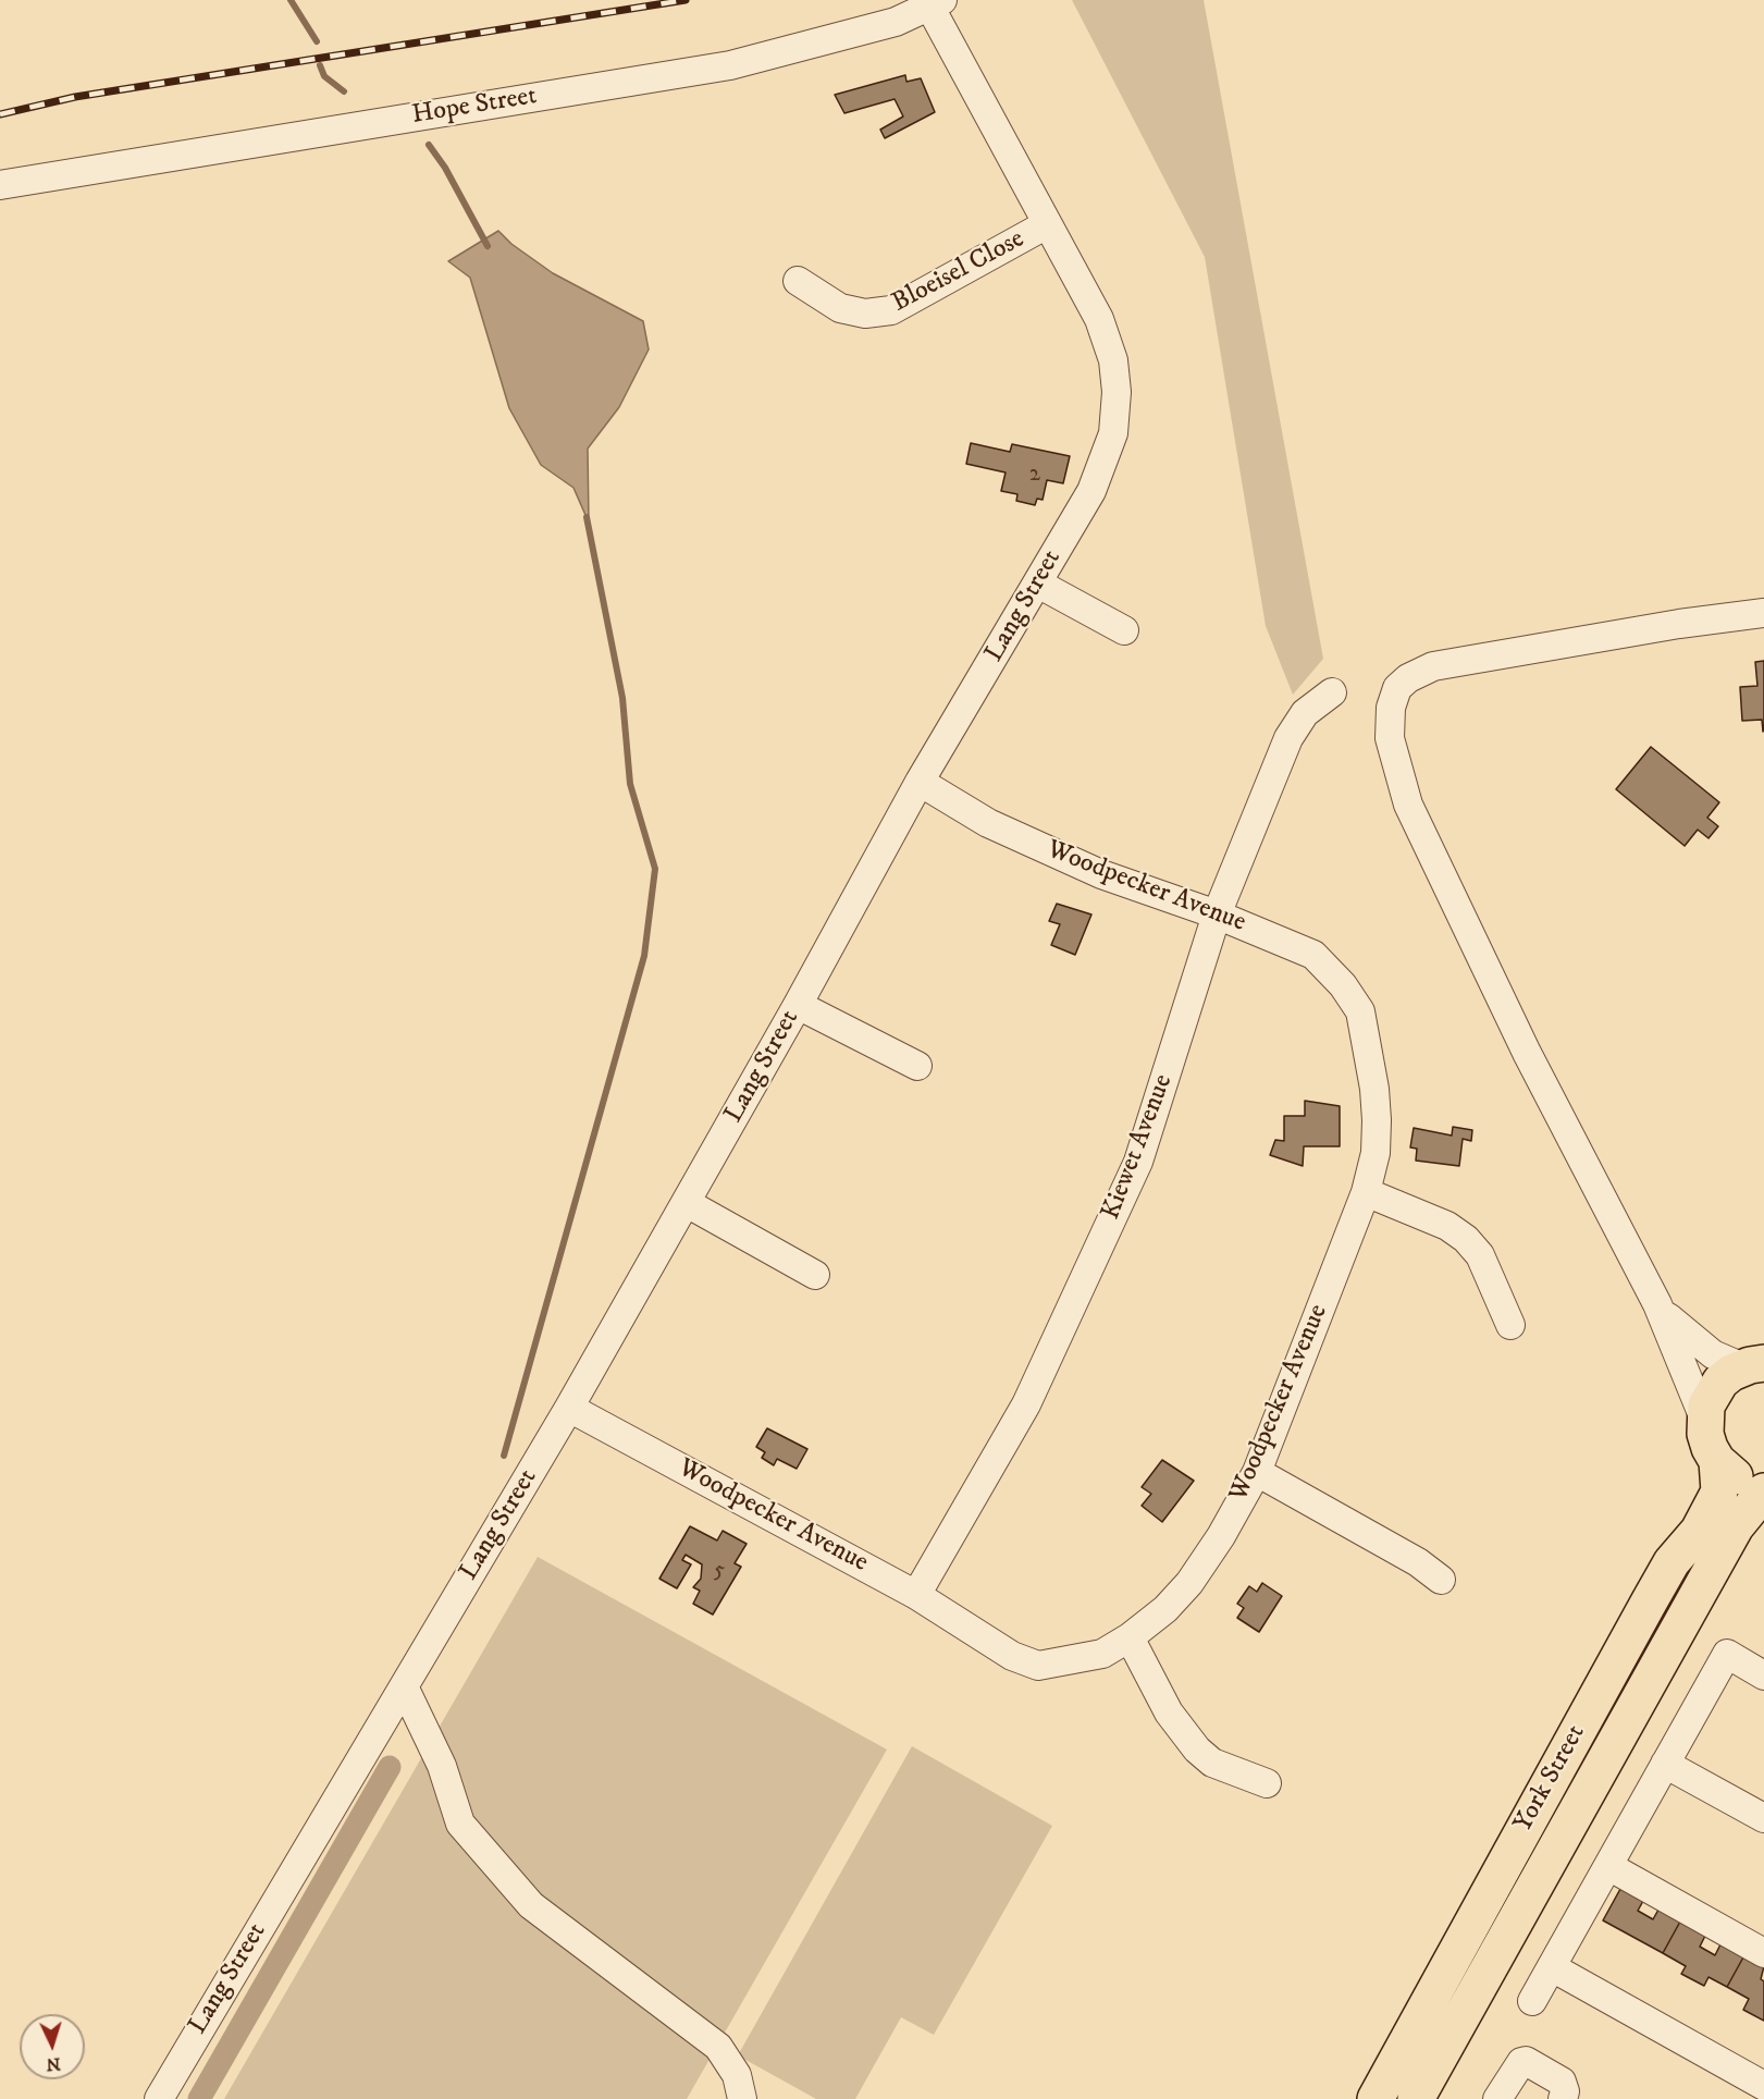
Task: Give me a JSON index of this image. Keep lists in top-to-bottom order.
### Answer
{
  "streets": {
    "main road": ["York Street"],
    "street": [
      "Hope Street",
      "Bloeisel Close",
      "Lang Street",
      "Woodpecker Avenue",
      "Kiewet Avenue"
    ]
  },
  "crossings": [
    ["Hope Street", "Lang Street"],
    ["Bloeisel Close", "Lang Street"],
    ["Lang Street", "Woodpecker Avenue"],
    ["Woodpecker Avenue", "Kiewet Avenue"]
  ],
  "house_numbers": ["2", "5"],
  "north": "bottom"
}
